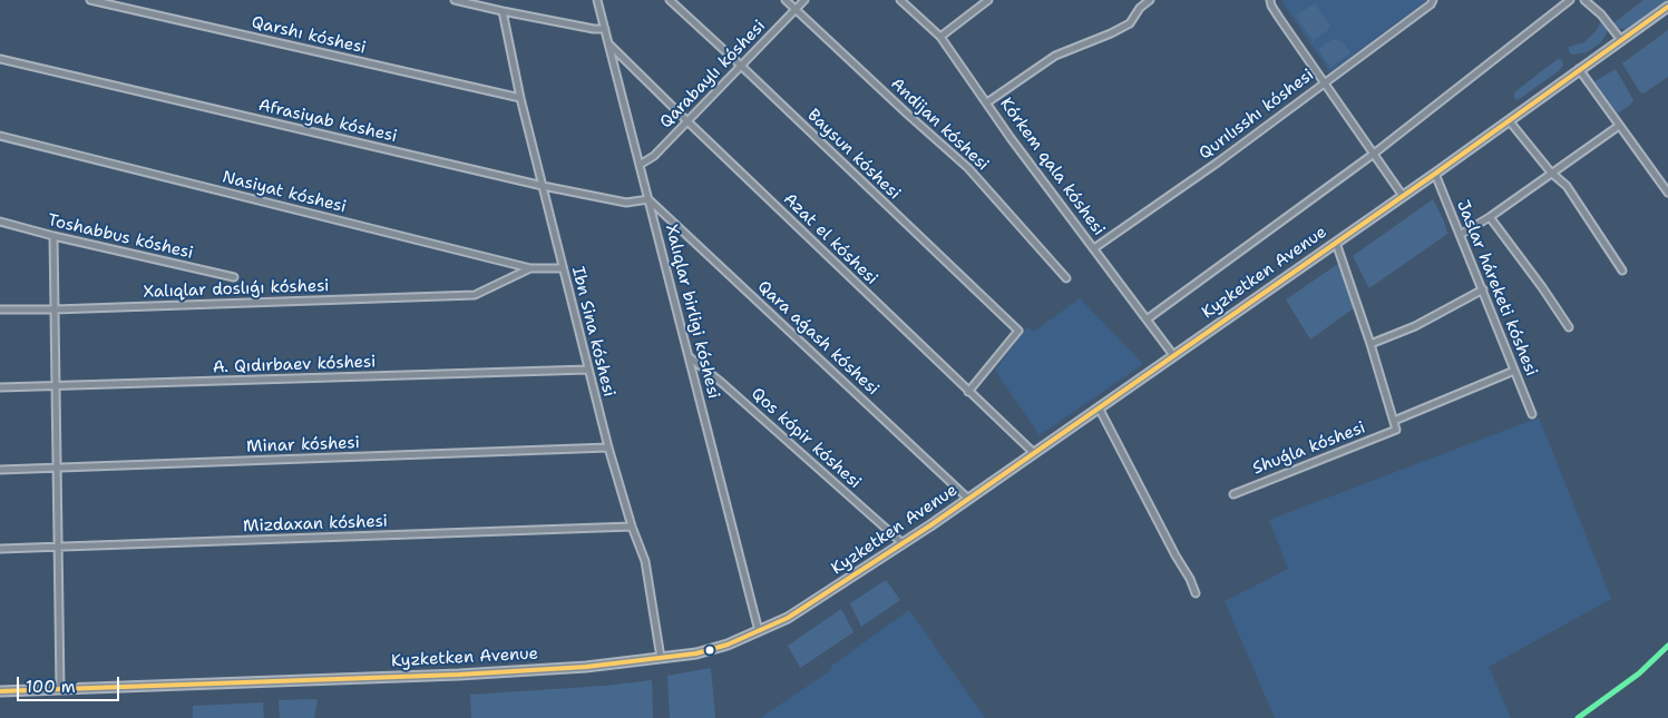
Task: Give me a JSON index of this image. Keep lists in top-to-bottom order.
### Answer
{
  "streets": {
    "street": [
      "Qarshı kóshesi",
      "Qarabaylı kóshesi",
      "Qurılısshı kóshesi",
      "Afrasiyab kóshesi",
      "Andijan kóshesi",
      "Baysun kóshesi",
      "Kórkem qala kóshesi",
      "Nasiyat kóshesi",
      "Toshabbus kóshesi",
      "Azat el kóshesi",
      "Kyzketken Avenue",
      "Jaslar háreketi kóshesi",
      "Xalıqlar doslıǵı kóshesi",
      "Xalıqlar birligi kóshesi",
      "Ibn Sina kóshesi",
      "Qara aǵash kóshesi",
      "A. Qıdırbaev kóshesi",
      "Qos kópir kóshesi",
      "Minar kóshesi",
      "Shuǵla kóshesi",
      "Mizdaxan kóshesi"
    ]
  },
  "crossings": [
    ["Qarshı kóshesi", "Ibn Sina kóshesi"],
    ["Qarabaylı kóshesi", "Andijan kóshesi"],
    ["Qarabaylı kóshesi", "Baysun kóshesi"],
    ["Qarabaylı kóshesi", "Azat el kóshesi"],
    ["Qarabaylı kóshesi", "Xalıqlar birligi kóshesi"],
    ["Qurılısshı kóshesi", "Kórkem qala kóshesi"],
    ["Afrasiyab kóshesi", "Xalıqlar birligi kóshesi"],
    ["Afrasiyab kóshesi", "Ibn Sina kóshesi"],
    ["Afrasiyab kóshesi", "Qara aǵash kóshesi"],
    ["Baysun kóshesi", "Azat el kóshesi"],
    ["Kórkem qala kóshesi", "Kyzketken Avenue"],
    ["Nasiyat kóshesi", "Xalıqlar doslıǵı kóshesi"],
    ["Nasiyat kóshesi", "Ibn Sina kóshesi"],
    ["Azat el kóshesi", "Kyzketken Avenue"],
    ["Azat el kóshesi", "Xalıqlar birligi kóshesi"],
    ["Kyzketken Avenue", "Jaslar háreketi kóshesi"],
    ["Kyzketken Avenue", "Xalıqlar birligi kóshesi"],
    ["Kyzketken Avenue", "Ibn Sina kóshesi"],
    ["Kyzketken Avenue", "Qara aǵash kóshesi"],
    ["Kyzketken Avenue", "Qos kópir kóshesi"],
    ["Xalıqlar birligi kóshesi", "Qara aǵash kóshesi"],
    ["Xalıqlar birligi kóshesi", "Qos kópir kóshesi"],
    ["Ibn Sina kóshesi", "A. Qıdırbaev kóshesi"],
    ["Ibn Sina kóshesi", "Minar kóshesi"],
    ["Ibn Sina kóshesi", "Mizdaxan kóshesi"]
  ],
  "scale_bar": "100 m"
}
